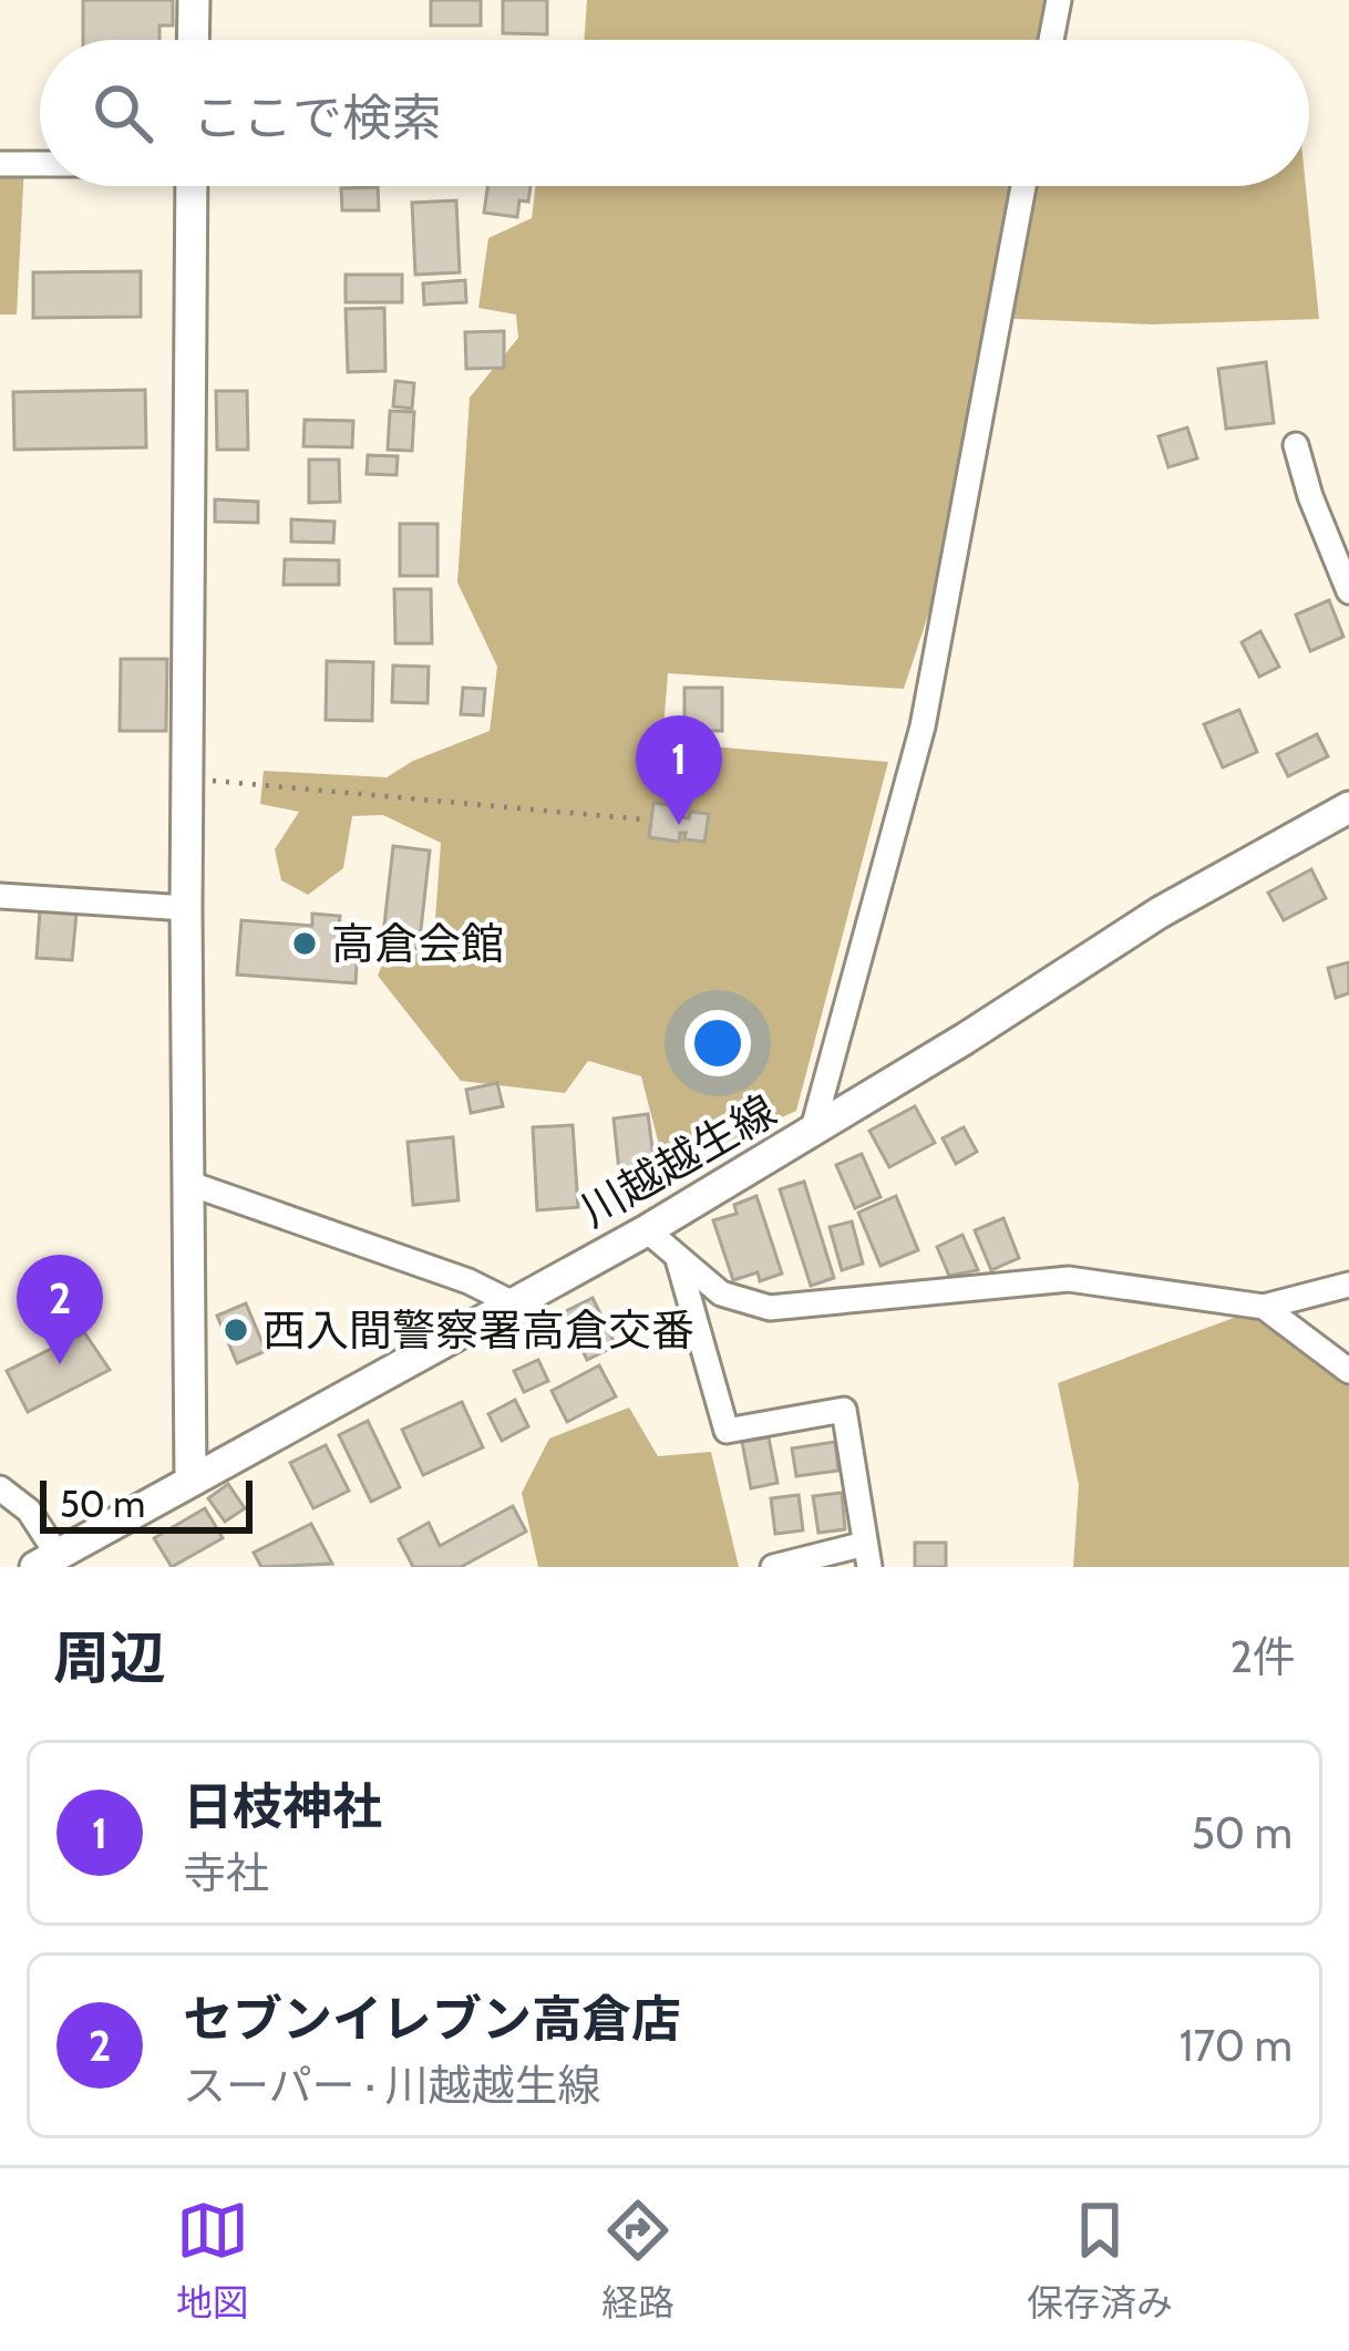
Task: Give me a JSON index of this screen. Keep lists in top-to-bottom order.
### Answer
{
  "streets": {
    "main road": ["川越越生線"]
  },
  "places": ["高倉会館", "西入間警察署高倉交番"],
  "scale_bar": "50 m",
  "page": {
    "search": "ここで検索",
    "pins": ["1", "2"],
    "scale": "50 m",
    "heading": ["周辺", "2件"],
    "list": [
      {
        "mark": "1",
        "name": "日枝神社",
        "note": "寺社",
        "value": "50 m"
      },
      {
        "mark": "2",
        "name": "セブンイレブン高倉店",
        "note": "スーパー · 川越越生線",
        "value": "170 m"
      }
    ],
    "nav": ["地図", "経路", "保存済み"]
  }
}
